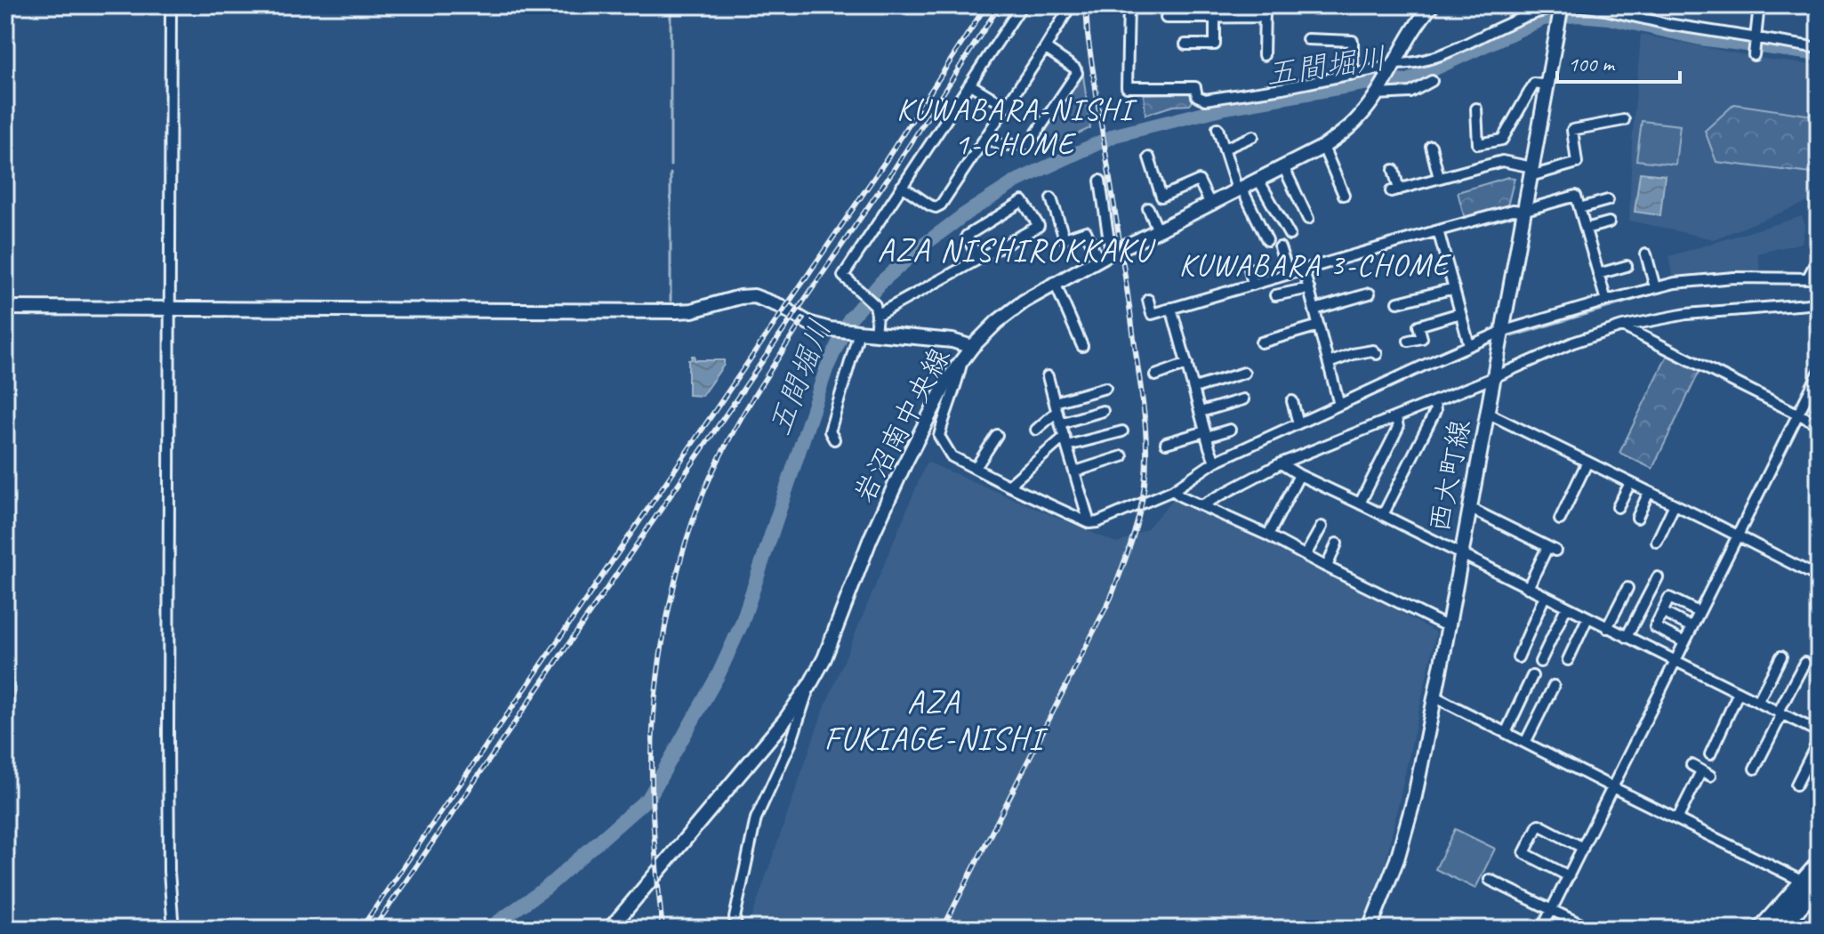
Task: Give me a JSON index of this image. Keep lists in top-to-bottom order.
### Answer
{
  "streets": {
    "street": ["岩沼南中央線", "西大町線"]
  },
  "districts": [
    "KUWABARA-NISHI 1-CHOME",
    "AZA NISHIROKKAKU",
    "KUWABARA 3-CHOME",
    "AZA FUKIAGE-NISHI"
  ],
  "water": ["五間堀川"],
  "scale_bar": "100 m"
}
